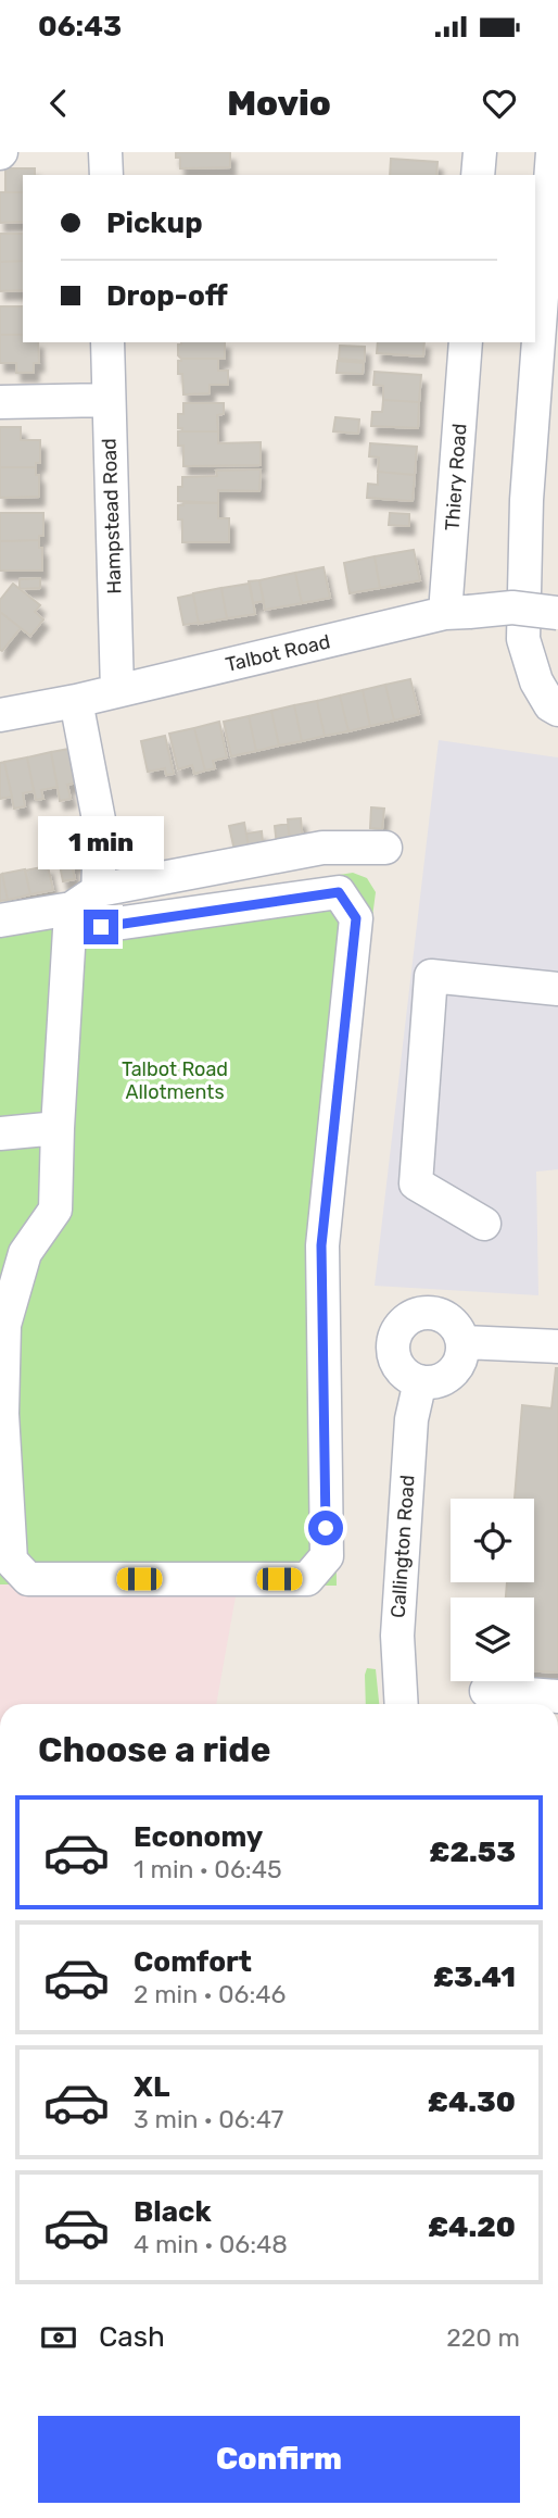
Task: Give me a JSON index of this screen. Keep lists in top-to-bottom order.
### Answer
{
  "streets": {
    "street": [
      "Thiery Road",
      "Hampstead Road",
      "Talbot Road",
      "Callington Road"
    ]
  },
  "crossings": [
    ["Thiery Road", "Talbot Road"],
    ["Hampstead Road", "Talbot Road"]
  ],
  "parks": ["Talbot Road Allotments"],
  "page": {
    "status": "06:43",
    "header": "Movio",
    "banner": ["Pickup", "Drop-off"],
    "bubble": "1 min",
    "heading": "Choose a ride",
    "list": [
      {
        "name": "Economy",
        "note": "1 min · 06:45",
        "value": "£2.53"
      },
      {
        "name": "Comfort",
        "note": "2 min · 06:46",
        "value": "£3.41"
      },
      {
        "name": "XL",
        "note": "3 min · 06:47",
        "value": "£4.30"
      },
      {
        "name": "Black",
        "note": "4 min · 06:48",
        "value": "£4.20"
      }
    ],
    "pay": ["Cash", "220 m"],
    "buttons": "Confirm"
  }
}
